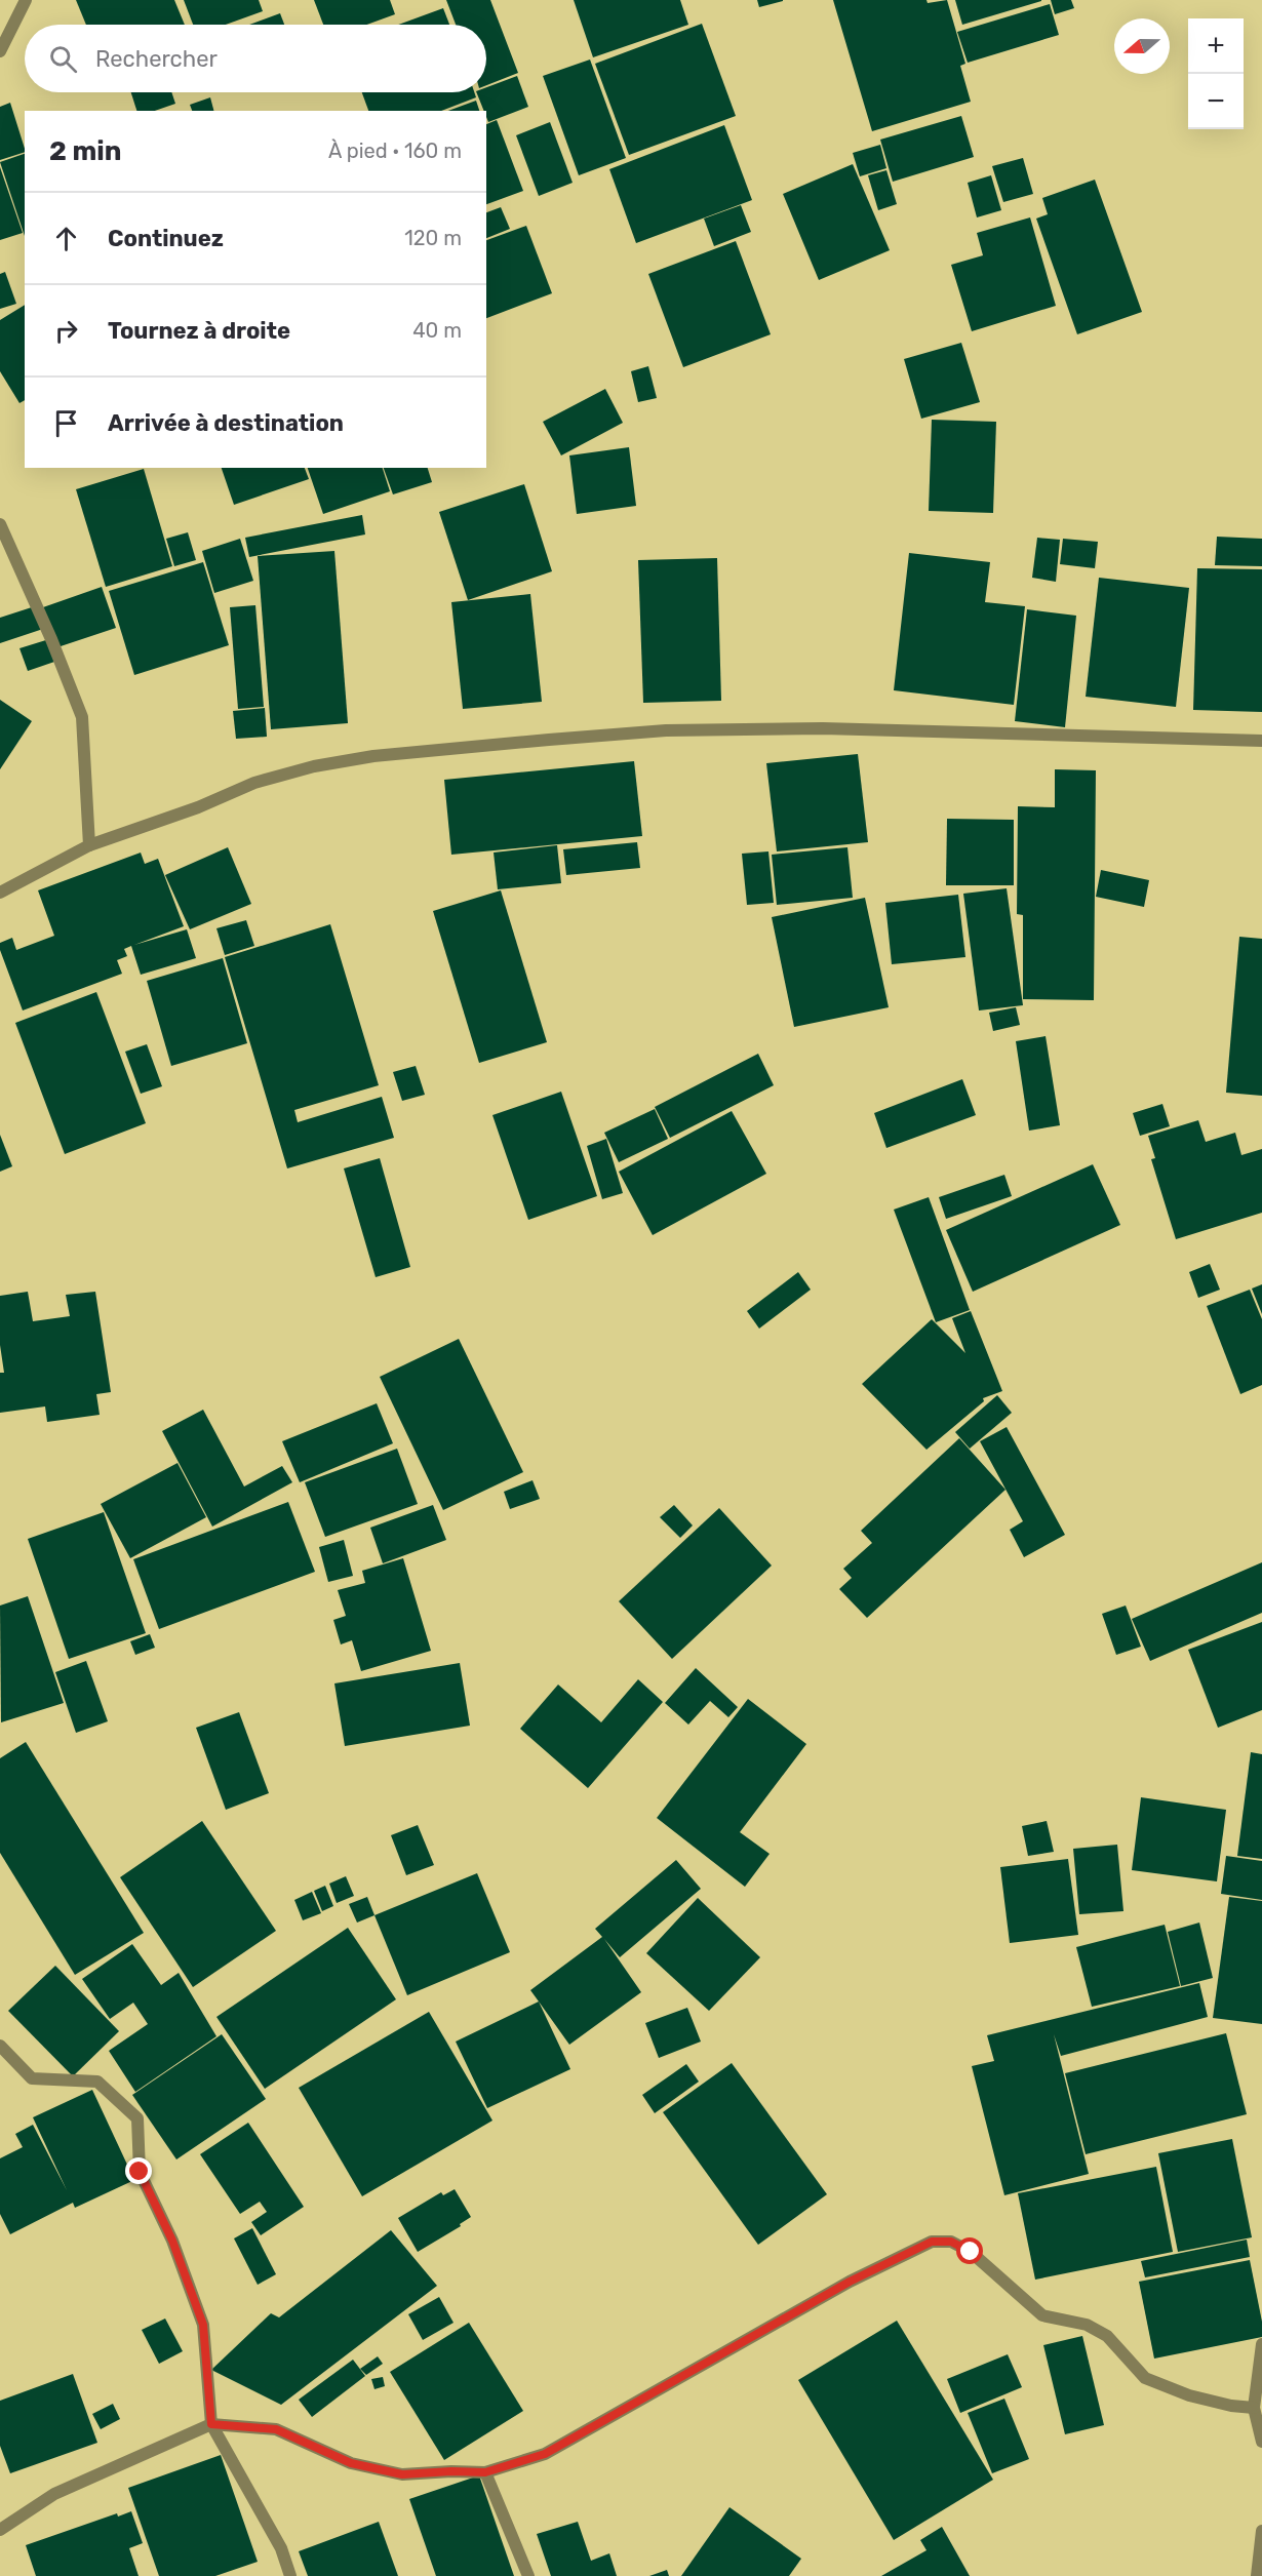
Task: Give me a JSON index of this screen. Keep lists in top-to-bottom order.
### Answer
{
  "north": "left",
  "page": {
    "map_buttons": ["+", "−"],
    "search": "Rechercher",
    "heading": ["2 min", "À pied · 160 m"],
    "list": [
      ["Continuez", "120 m"],
      ["Tournez à droite", "40 m"],
      "Arrivée à destination"
    ]
  }
}
